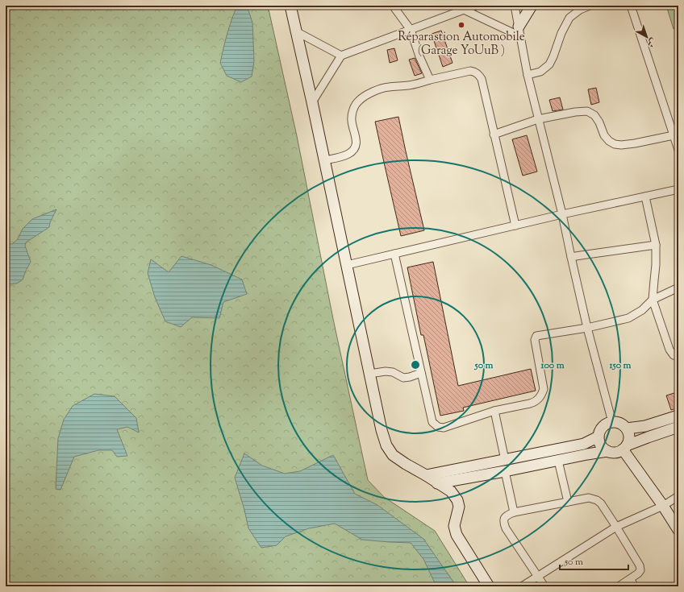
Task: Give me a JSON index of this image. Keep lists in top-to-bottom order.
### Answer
{
  "places": ["Réparastion Automobile (Garage YoUuB )"],
  "scale_bar": "50 m",
  "north": "bottom right",
  "rings": ["50 m", "100 m", "150 m"]
}
